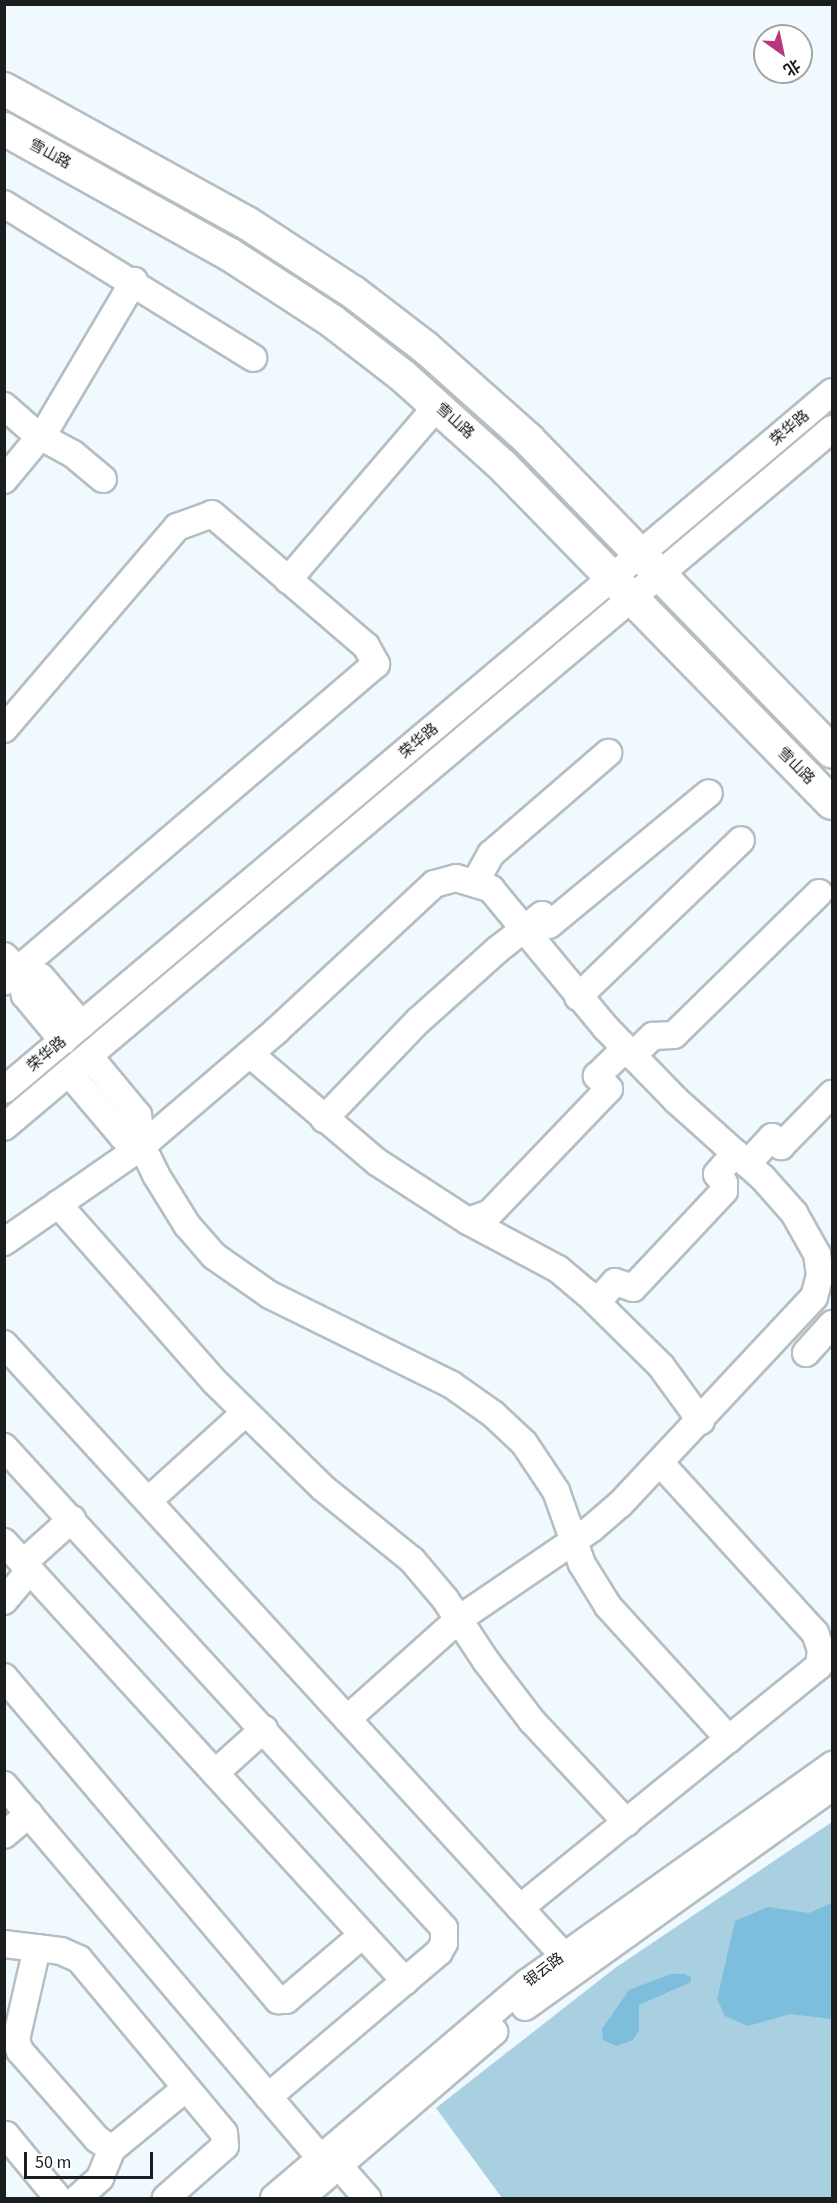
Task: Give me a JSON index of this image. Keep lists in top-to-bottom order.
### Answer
{
  "streets": {
    "main road": ["雪山路"],
    "street": ["荣华路", "银云路"]
  },
  "crossings": [
    ["雪山路", "荣华路"]
  ],
  "scale_bar": "50 m",
  "north": "bottom right"
}
